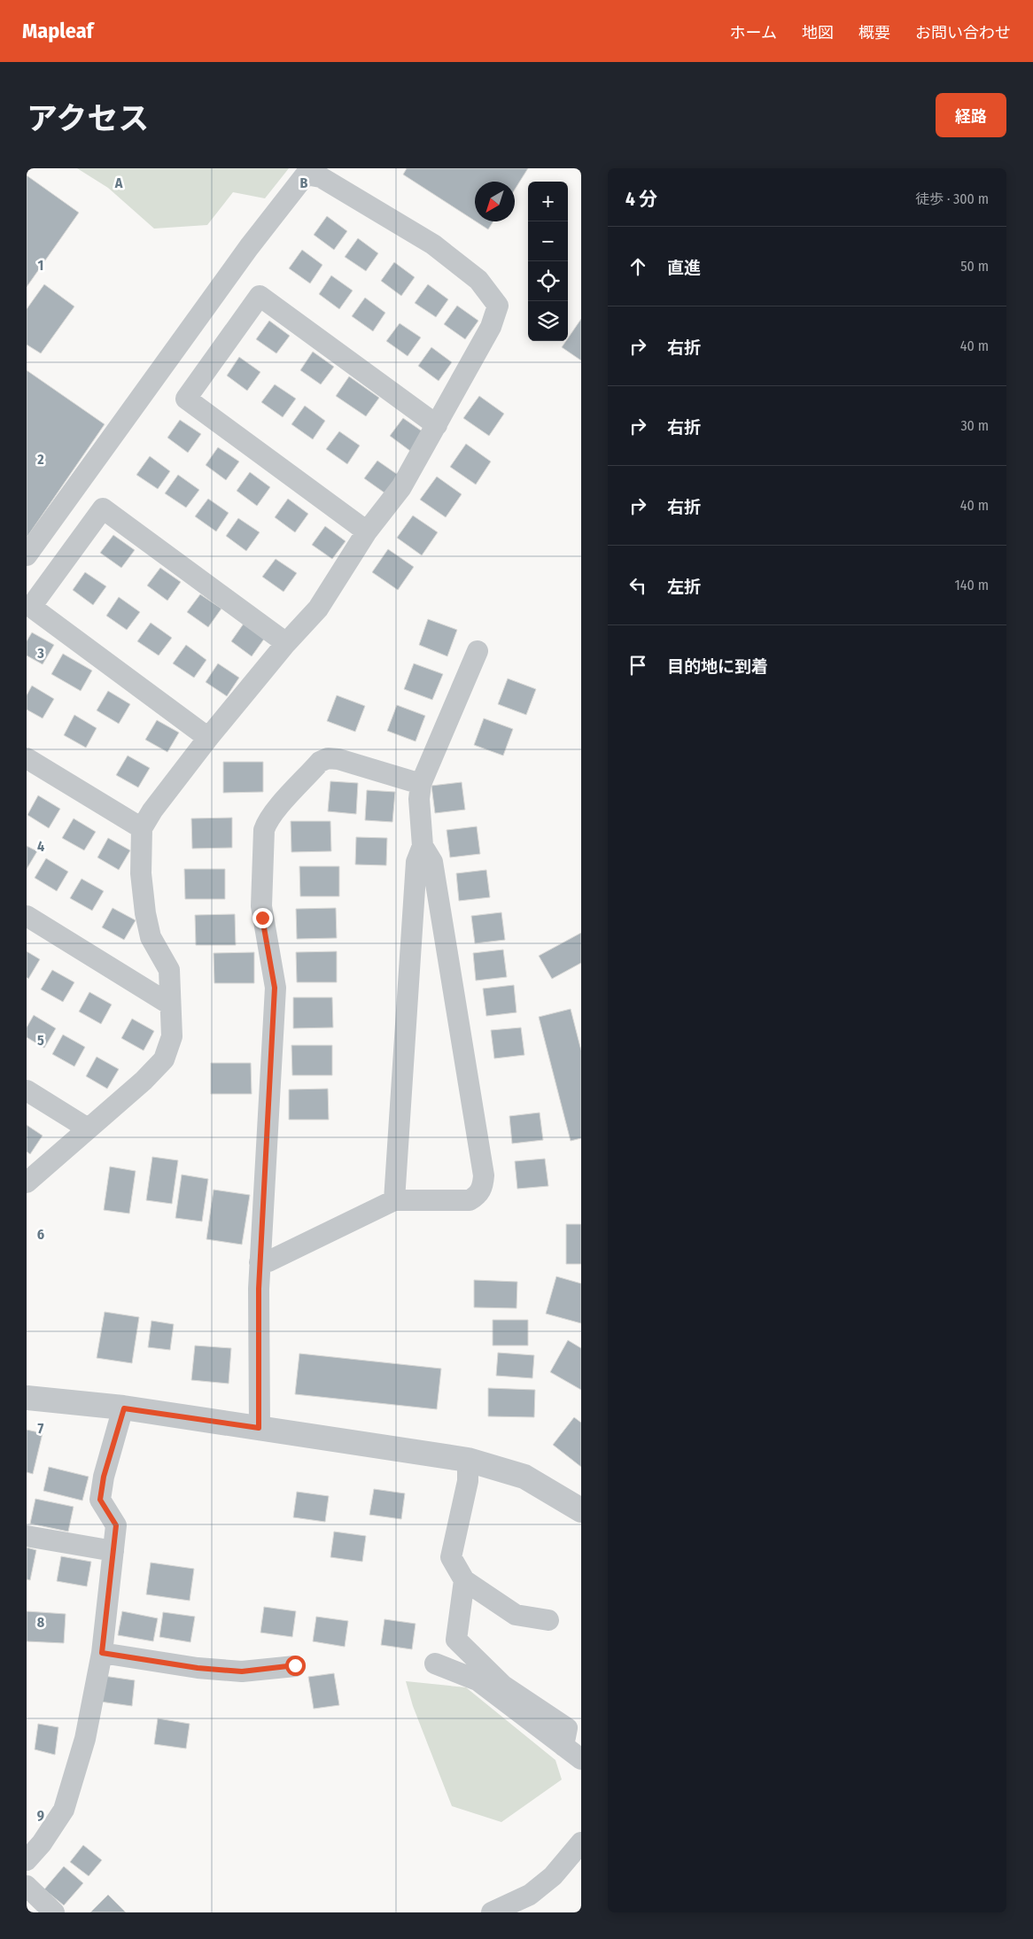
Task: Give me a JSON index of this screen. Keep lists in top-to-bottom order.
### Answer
{
  "north": "bottom left",
  "page": {
    "header": "Mapleaf",
    "nav": [
      "ホーム",
      "地図",
      "概要",
      "お問い合わせ"
    ],
    "title": "アクセス",
    "buttons": "経路",
    "heading": ["4 分", "徒歩 · 300 m"],
    "map_buttons": ["+", "−"],
    "list": [
      ["直進", "50 m"],
      ["右折", "40 m"],
      ["右折", "30 m"],
      ["右折", "40 m"],
      ["左折", "140 m"],
      "目的地に到着"
    ]
  },
  "grid": {
    "columns": ["A", "B"],
    "rows": [
      "1",
      "2",
      "3",
      "4",
      "5",
      "6",
      "7",
      "8",
      "9"
    ]
  }
}
